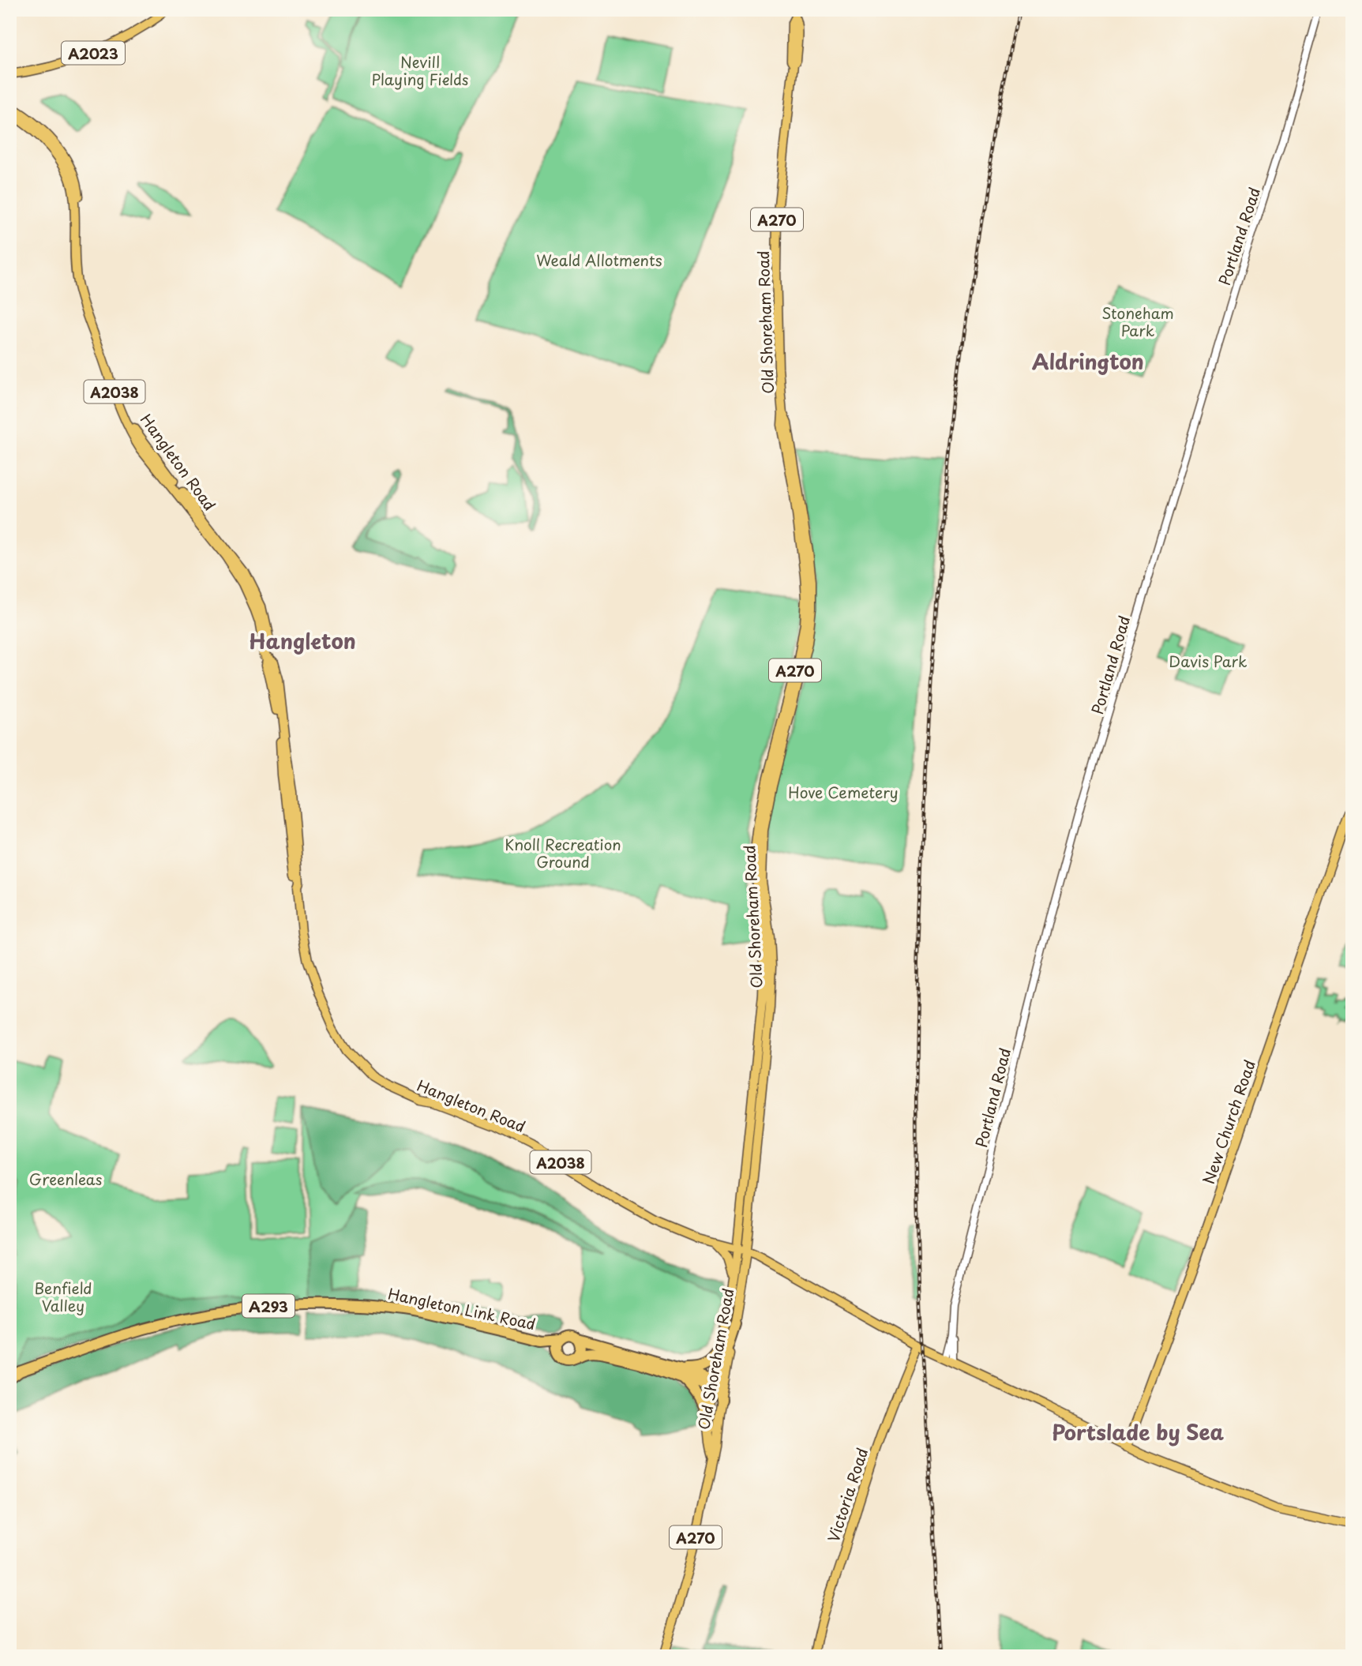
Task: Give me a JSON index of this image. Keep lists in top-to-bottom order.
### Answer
{
  "streets": {
    "highway": ["A293", "Hangleton Link Road"],
    "main road": [
      "A2023",
      "A270",
      "Old Shoreham Road",
      "A2038",
      "Hangleton Road",
      "New Church Road",
      "Victoria Road"
    ],
    "street": ["Portland Road"]
  },
  "crossings": [
    ["Portland Road", "Hangleton Road"],
    ["Old Shoreham Road", "Hangleton Road"],
    ["A2038", "Hangleton Road"],
    ["Hangleton Road", "New Church Road"],
    ["Hangleton Road", "Victoria Road"]
  ],
  "districts": ["Aldrington", "Hangleton", "Portslade by Sea"],
  "parks": [
    "Nevill Playing Fields",
    "Weald Allotments",
    "Stoneham Park",
    "Davis Park",
    "Hove Cemetery",
    "Knoll Recreation Ground",
    "Greenleas",
    "Benfield Valley"
  ]
}
